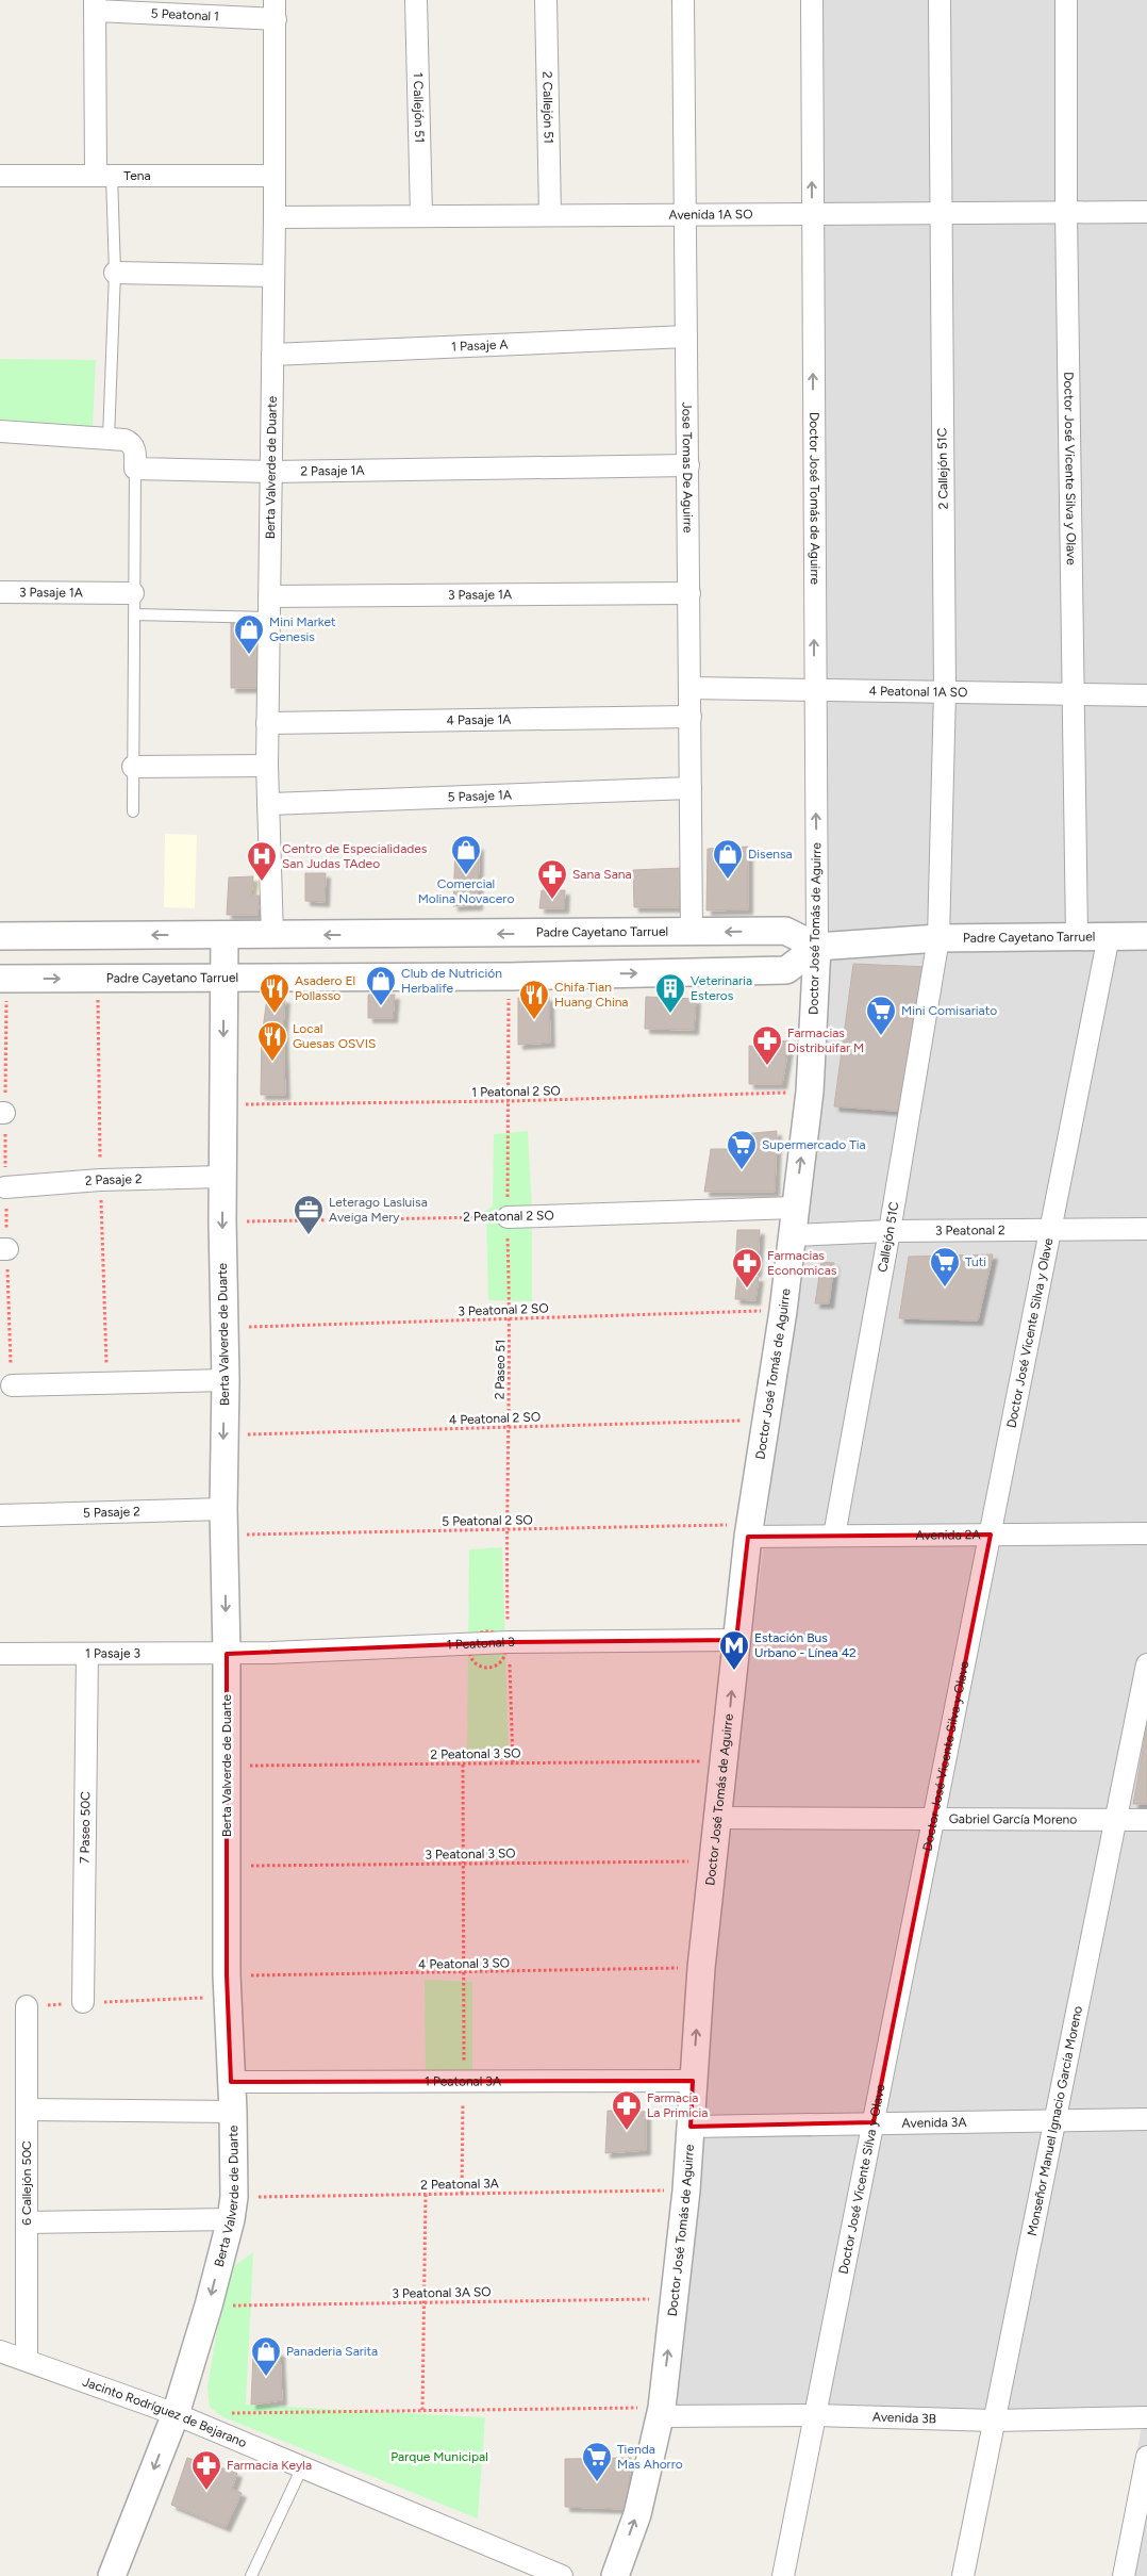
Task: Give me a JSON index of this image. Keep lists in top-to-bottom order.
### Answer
{
  "streets": {
    "street": [
      "5 Peatonal 1",
      "1 Callejón 51",
      "2 Callejón 51",
      "Tena",
      "Avenida 1A SO",
      "1 Pasaje A",
      "Jose Tomas De Aguirre",
      "Berta Valverde de Duarte",
      "2 Callejón 51C",
      "Doctor José Vicente Silva y Olave",
      "2 Pasaje 1A",
      "Doctor José Tomás de Aguirre",
      "3 Pasaje 1A",
      "4 Peatonal 1A SO",
      "4 Pasaje 1A",
      "5 Pasaje 1A",
      "Padre Cayetano Tarruel",
      "2 Pasaje 2",
      "2 Peatonal 2 SO",
      "3 Peatonal 2",
      "Callejón 51C",
      "5 Pasaje 2",
      "Avenida 2A",
      "1 Peatonal 3",
      "1 Pasaje 3",
      "Gabriel García Moreno",
      "7 Paseo 50C",
      "1 Peatonal 3A",
      "Monseñor Manuel Ignacio García Moreno",
      "Avenida 3A",
      "6 Callejón 50C",
      "Jacinto Rodríguez de Bejarano",
      "Avenida 3B"
    ],
    "path": [
      "1 Peatonal 2 SO",
      "3 Peatonal 2 SO",
      "2 Paseo 51",
      "4 Peatonal 2 SO",
      "5 Peatonal 2 SO",
      "2 Peatonal 3 SO",
      "3 Peatonal 3 SO",
      "4 Peatonal 3 SO",
      "2 Peatonal 3A",
      "3 Peatonal 3A SO"
    ]
  },
  "crossings": [
    ["5 Peatonal 1", "Berta Valverde de Duarte"],
    ["1 Callejón 51", "Avenida 1A SO"],
    ["2 Callejón 51", "Avenida 1A SO"],
    ["Tena", "Berta Valverde de Duarte"],
    ["Avenida 1A SO", "Jose Tomas De Aguirre"],
    ["Avenida 1A SO", "Berta Valverde de Duarte"],
    ["Avenida 1A SO", "2 Callejón 51C"],
    ["Avenida 1A SO", "Doctor José Vicente Silva y Olave"],
    ["Avenida 1A SO", "Doctor José Tomás de Aguirre"],
    ["1 Pasaje A", "Jose Tomas De Aguirre"],
    ["1 Pasaje A", "Berta Valverde de Duarte"],
    ["Jose Tomas De Aguirre", "2 Pasaje 1A"],
    ["Jose Tomas De Aguirre", "3 Pasaje 1A"],
    ["Jose Tomas De Aguirre", "4 Peatonal 1A SO"],
    ["Jose Tomas De Aguirre", "4 Pasaje 1A"],
    ["Jose Tomas De Aguirre", "5 Pasaje 1A"],
    ["Jose Tomas De Aguirre", "Padre Cayetano Tarruel"],
    ["Berta Valverde de Duarte", "2 Pasaje 1A"],
    ["Berta Valverde de Duarte", "3 Pasaje 1A"],
    ["Berta Valverde de Duarte", "4 Pasaje 1A"],
    ["Berta Valverde de Duarte", "5 Pasaje 1A"],
    ["Berta Valverde de Duarte", "Padre Cayetano Tarruel"],
    ["Berta Valverde de Duarte", "1 Peatonal 2 SO"],
    ["Berta Valverde de Duarte", "2 Pasaje 2"],
    ["Berta Valverde de Duarte", "2 Peatonal 2 SO"],
    ["Berta Valverde de Duarte", "3 Peatonal 2 SO"],
    ["Berta Valverde de Duarte", "4 Peatonal 2 SO"],
    ["Berta Valverde de Duarte", "5 Pasaje 2"],
    ["Berta Valverde de Duarte", "5 Peatonal 2 SO"],
    ["Berta Valverde de Duarte", "1 Peatonal 3"],
    ["Berta Valverde de Duarte", "1 Pasaje 3"],
    ["Berta Valverde de Duarte", "2 Peatonal 3 SO"],
    ["Berta Valverde de Duarte", "3 Peatonal 3 SO"],
    ["Berta Valverde de Duarte", "4 Peatonal 3 SO"],
    ["Berta Valverde de Duarte", "1 Peatonal 3A"],
    ["Berta Valverde de Duarte", "2 Peatonal 3A"],
    ["Berta Valverde de Duarte", "3 Peatonal 3A SO"],
    ["Berta Valverde de Duarte", "Jacinto Rodríguez de Bejarano"],
    ["2 Callejón 51C", "4 Peatonal 1A SO"],
    ["2 Callejón 51C", "Padre Cayetano Tarruel"],
    ["2 Callejón 51C", "Callejón 51C"],
    ["Doctor José Vicente Silva y Olave", "4 Peatonal 1A SO"],
    ["Doctor José Vicente Silva y Olave", "Padre Cayetano Tarruel"],
    ["Doctor José Vicente Silva y Olave", "3 Peatonal 2"],
    ["Doctor José Vicente Silva y Olave", "Avenida 2A"],
    ["Doctor José Vicente Silva y Olave", "Gabriel García Moreno"],
    ["Doctor José Vicente Silva y Olave", "Avenida 3A"],
    ["Doctor José Vicente Silva y Olave", "Avenida 3B"],
    ["Doctor José Tomás de Aguirre", "4 Peatonal 1A SO"],
    ["Doctor José Tomás de Aguirre", "Padre Cayetano Tarruel"],
    ["Doctor José Tomás de Aguirre", "1 Peatonal 2 SO"],
    ["Doctor José Tomás de Aguirre", "2 Peatonal 2 SO"],
    ["Doctor José Tomás de Aguirre", "3 Peatonal 2"],
    ["Doctor José Tomás de Aguirre", "3 Peatonal 2 SO"],
    ["Doctor José Tomás de Aguirre", "4 Peatonal 2 SO"],
    ["Doctor José Tomás de Aguirre", "5 Peatonal 2 SO"],
    ["Doctor José Tomás de Aguirre", "Avenida 2A"],
    ["Doctor José Tomás de Aguirre", "1 Peatonal 3"],
    ["Doctor José Tomás de Aguirre", "2 Peatonal 3 SO"],
    ["Doctor José Tomás de Aguirre", "Gabriel García Moreno"],
    ["Doctor José Tomás de Aguirre", "3 Peatonal 3 SO"],
    ["Doctor José Tomás de Aguirre", "4 Peatonal 3 SO"],
    ["Doctor José Tomás de Aguirre", "1 Peatonal 3A"],
    ["Doctor José Tomás de Aguirre", "Avenida 3A"],
    ["Doctor José Tomás de Aguirre", "2 Peatonal 3A"],
    ["Doctor José Tomás de Aguirre", "3 Peatonal 3A SO"],
    ["Doctor José Tomás de Aguirre", "Avenida 3B"],
    ["Padre Cayetano Tarruel", "Callejón 51C"],
    ["Padre Cayetano Tarruel", "2 Paseo 51"],
    ["1 Peatonal 2 SO", "2 Paseo 51"],
    ["2 Peatonal 2 SO", "2 Paseo 51"],
    ["3 Peatonal 2", "Callejón 51C"],
    ["Callejón 51C", "Avenida 2A"],
    ["3 Peatonal 2 SO", "2 Paseo 51"],
    ["2 Paseo 51", "4 Peatonal 2 SO"],
    ["2 Paseo 51", "5 Peatonal 2 SO"],
    ["2 Paseo 51", "1 Peatonal 3"],
    ["2 Paseo 51", "2 Peatonal 3 SO"],
    ["5 Peatonal 2 SO", "Avenida 2A"],
    ["1 Peatonal 3", "1 Pasaje 3"],
    ["1 Pasaje 3", "7 Paseo 50C"],
    ["Gabriel García Moreno", "Monseñor Manuel Ignacio García Moreno"],
    ["7 Paseo 50C", "4 Peatonal 3 SO"],
    ["4 Peatonal 3 SO", "6 Callejón 50C"],
    ["Monseñor Manuel Ignacio García Moreno", "Avenida 3A"],
    ["Monseñor Manuel Ignacio García Moreno", "Avenida 3B"],
    ["6 Callejón 50C", "Jacinto Rodríguez de Bejarano"]
  ],
  "one_way": ["Doctor José Tomás de Aguirre"],
  "parks": ["Parque Municipal"],
  "places": {
    "shop": [
      "Mini Market Genesis",
      "Comercial Molina Novacero",
      "Disensa",
      "Club de Nutrición Herbalife",
      "Panaderia Sarita"
    ],
    "hospital": ["Centro de Especialidades San Judas TAdeo"],
    "pharmacy": [
      "Sana Sana",
      "Farmacias Distribuifar M",
      "Farmacias Economicas",
      "Farmacia La Primicia",
      "Farmacia Keyla"
    ],
    "restaurant": ["Asadero El Pollasso", "Chifa Tian Huang China", "Local Guesas OSVIS"],
    "building": ["Veterinaria Esteros"],
    "supermarket": [
      "Mini Comisariato",
      "Supermercado Tia",
      "Tuti",
      "Tienda Mas Ahorro"
    ],
    "office": ["Leterago Lasluisa Aveiga Mery"],
    "metro station": ["Estación Bus Urbano - Línea 42"]
  }
}
